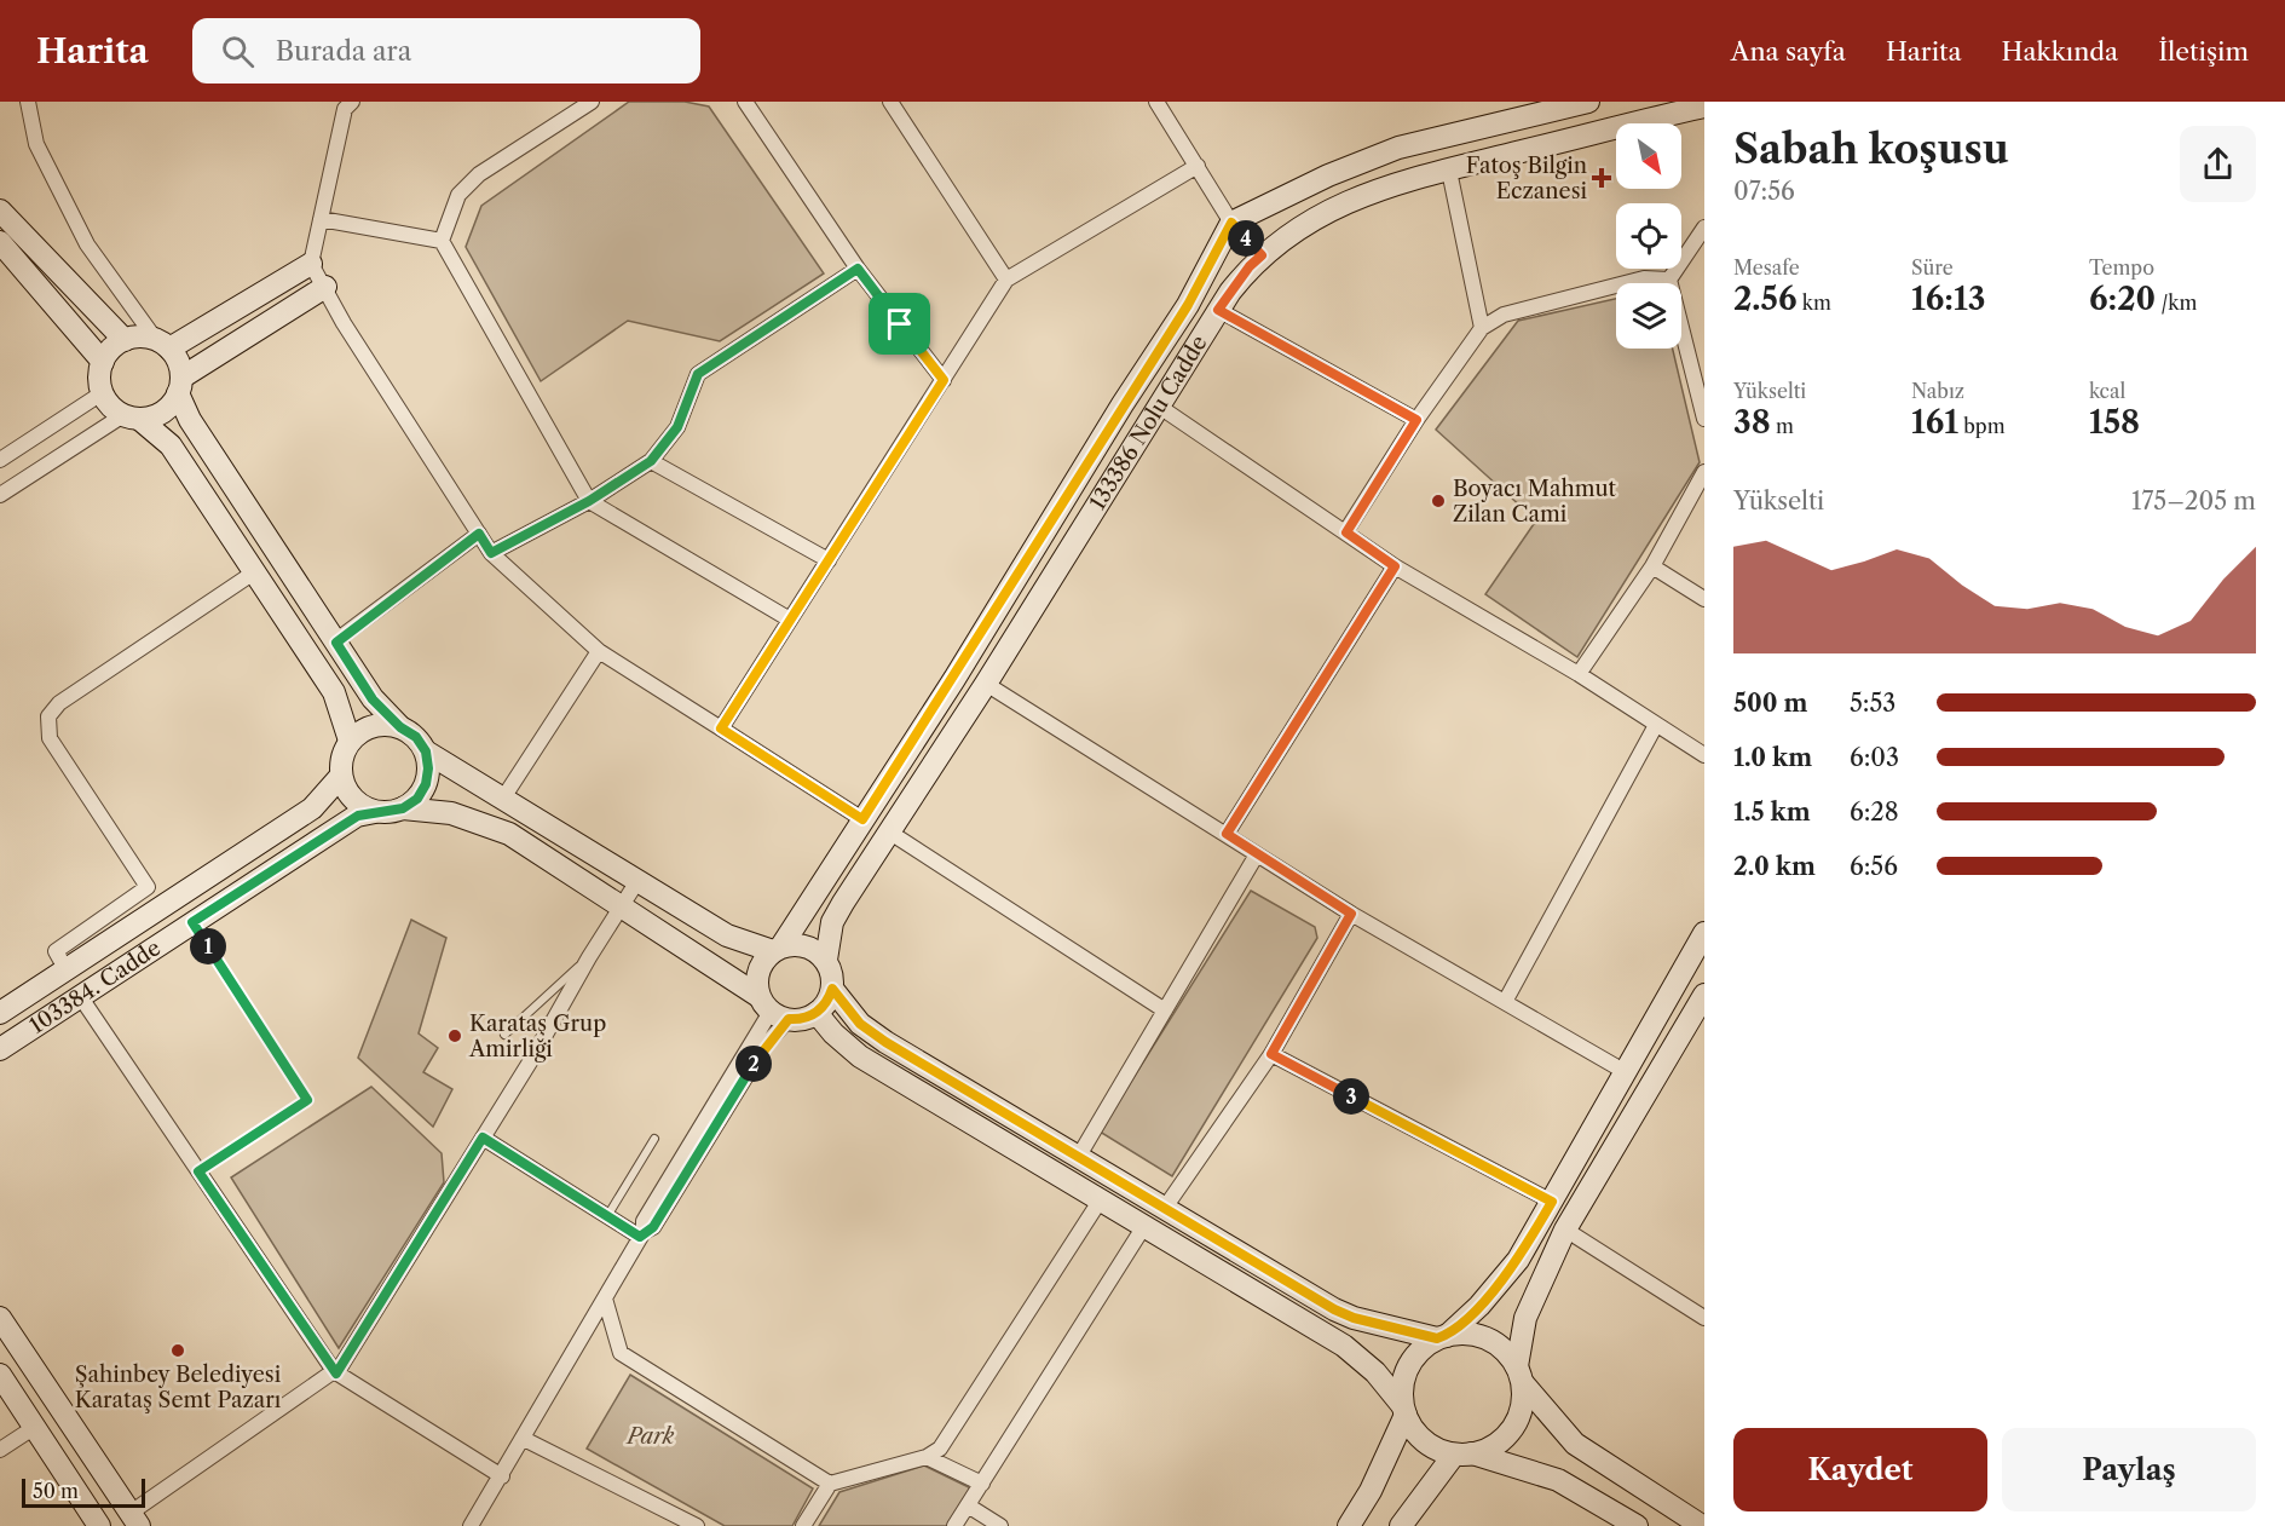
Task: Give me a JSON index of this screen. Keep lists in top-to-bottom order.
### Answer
{
  "streets": {
    "street": ["133386 Nolu Cadde", "103384. Cadde"]
  },
  "parks": ["Park"],
  "places": {
    "health": ["Fatoş Bilgin Eczanesi"],
    "other": ["Boyacı Mahmut Zilan Cami", "Karataş Grup Amirliği", "Şahinbey Belediyesi Karataş Semt Pazarı"]
  },
  "scale_bar": "50 m",
  "north": "bottom right",
  "page": {
    "header": "Harita",
    "search": "Burada ara",
    "nav": [
      "Ana sayfa",
      "Harita",
      "Hakkında",
      "İletişim"
    ],
    "heading": ["Sabah koşusu", "07:56"],
    "pins": [
      "4",
      "1",
      "2",
      "3"
    ],
    "stats": [
      ["Mesafe", "2.56 km"],
      ["Süre", "16:13"],
      ["Tempo", "6:20 /km"],
      ["Yükselti", "38 m"],
      ["Nabız", "161 bpm"],
      ["kcal", "158"]
    ],
    "chart": ["Yükselti", "175–205 m"],
    "list": [
      {
        "name": "500 m",
        "note": "5:53"
      },
      {
        "name": "1.0 km",
        "note": "6:03"
      },
      {
        "name": "1.5 km",
        "note": "6:28"
      },
      {
        "name": "2.0 km",
        "note": "6:56"
      }
    ],
    "buttons": ["Kaydet", "Paylaş"],
    "scale": "50 m"
  }
}
